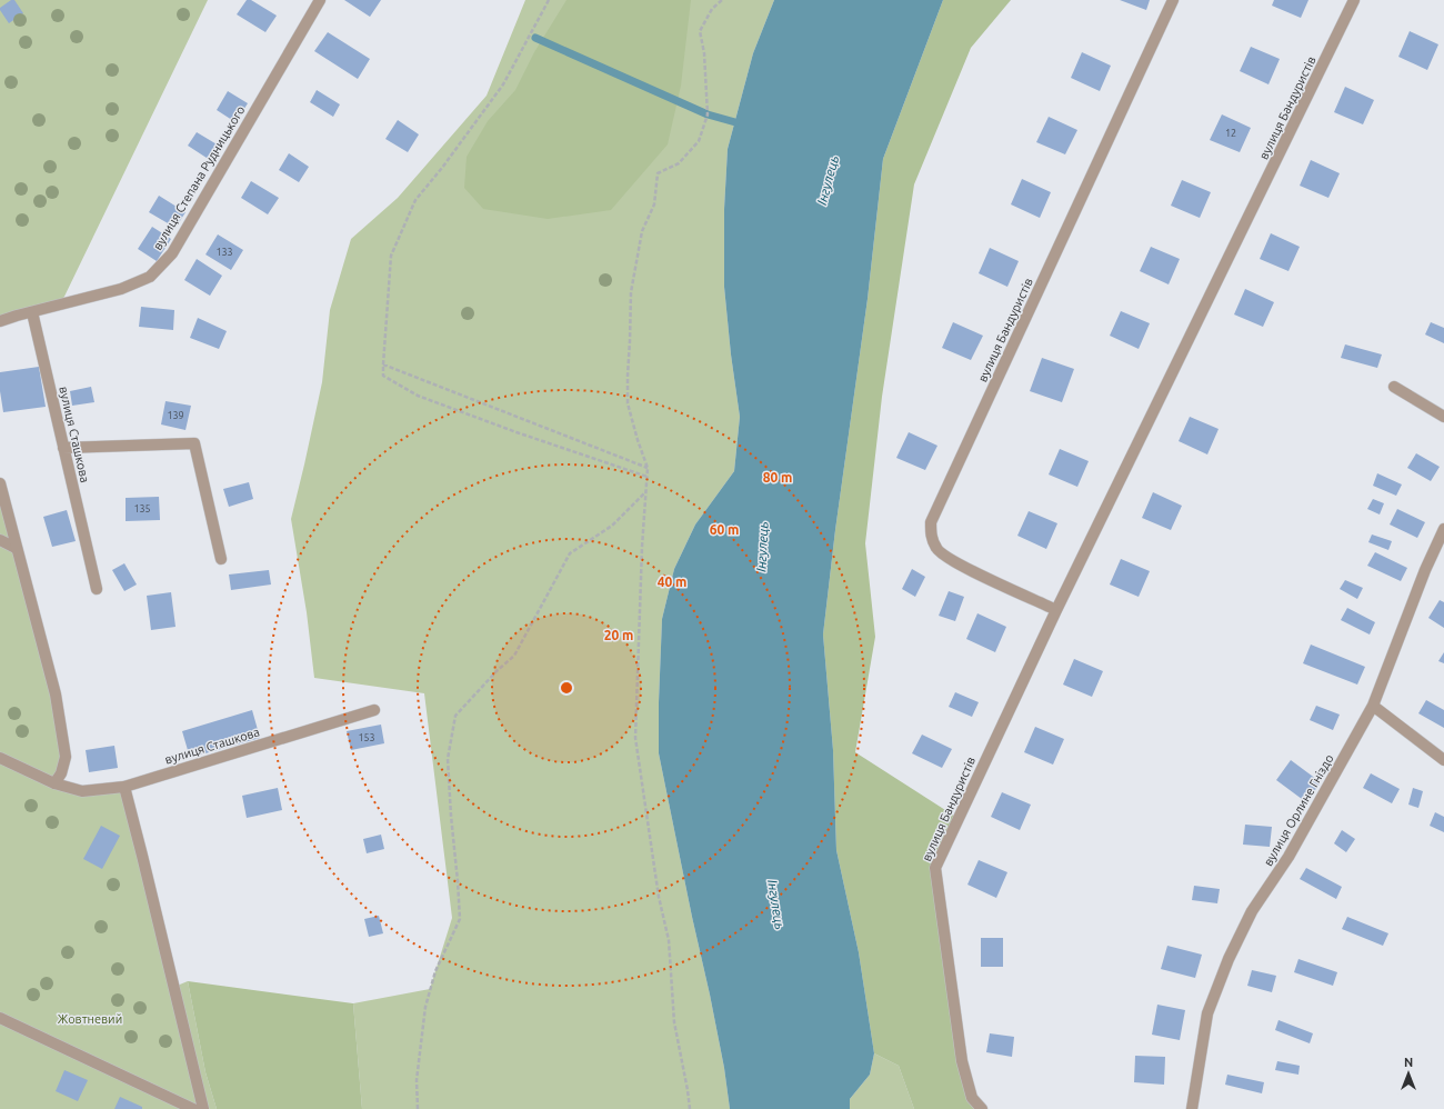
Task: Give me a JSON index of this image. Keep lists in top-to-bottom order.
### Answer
{
  "streets": {
    "street": [
      "вулиця Бандуристів",
      "вулиця Степана Рудницького",
      "вулиця Сташкова",
      "вулиця Орлине Гніздо"
    ]
  },
  "crossings": [
    ["вулиця Степана Рудницького", "вулиця Сташкова"]
  ],
  "water": ["Інгулець"],
  "parks": ["Жовтневий"],
  "house_numbers": [
    "12",
    "133",
    "139",
    "135",
    "153"
  ],
  "north": "top",
  "rings": [
    "80 m",
    "60 m",
    "40 m",
    "20 m"
  ]
}
